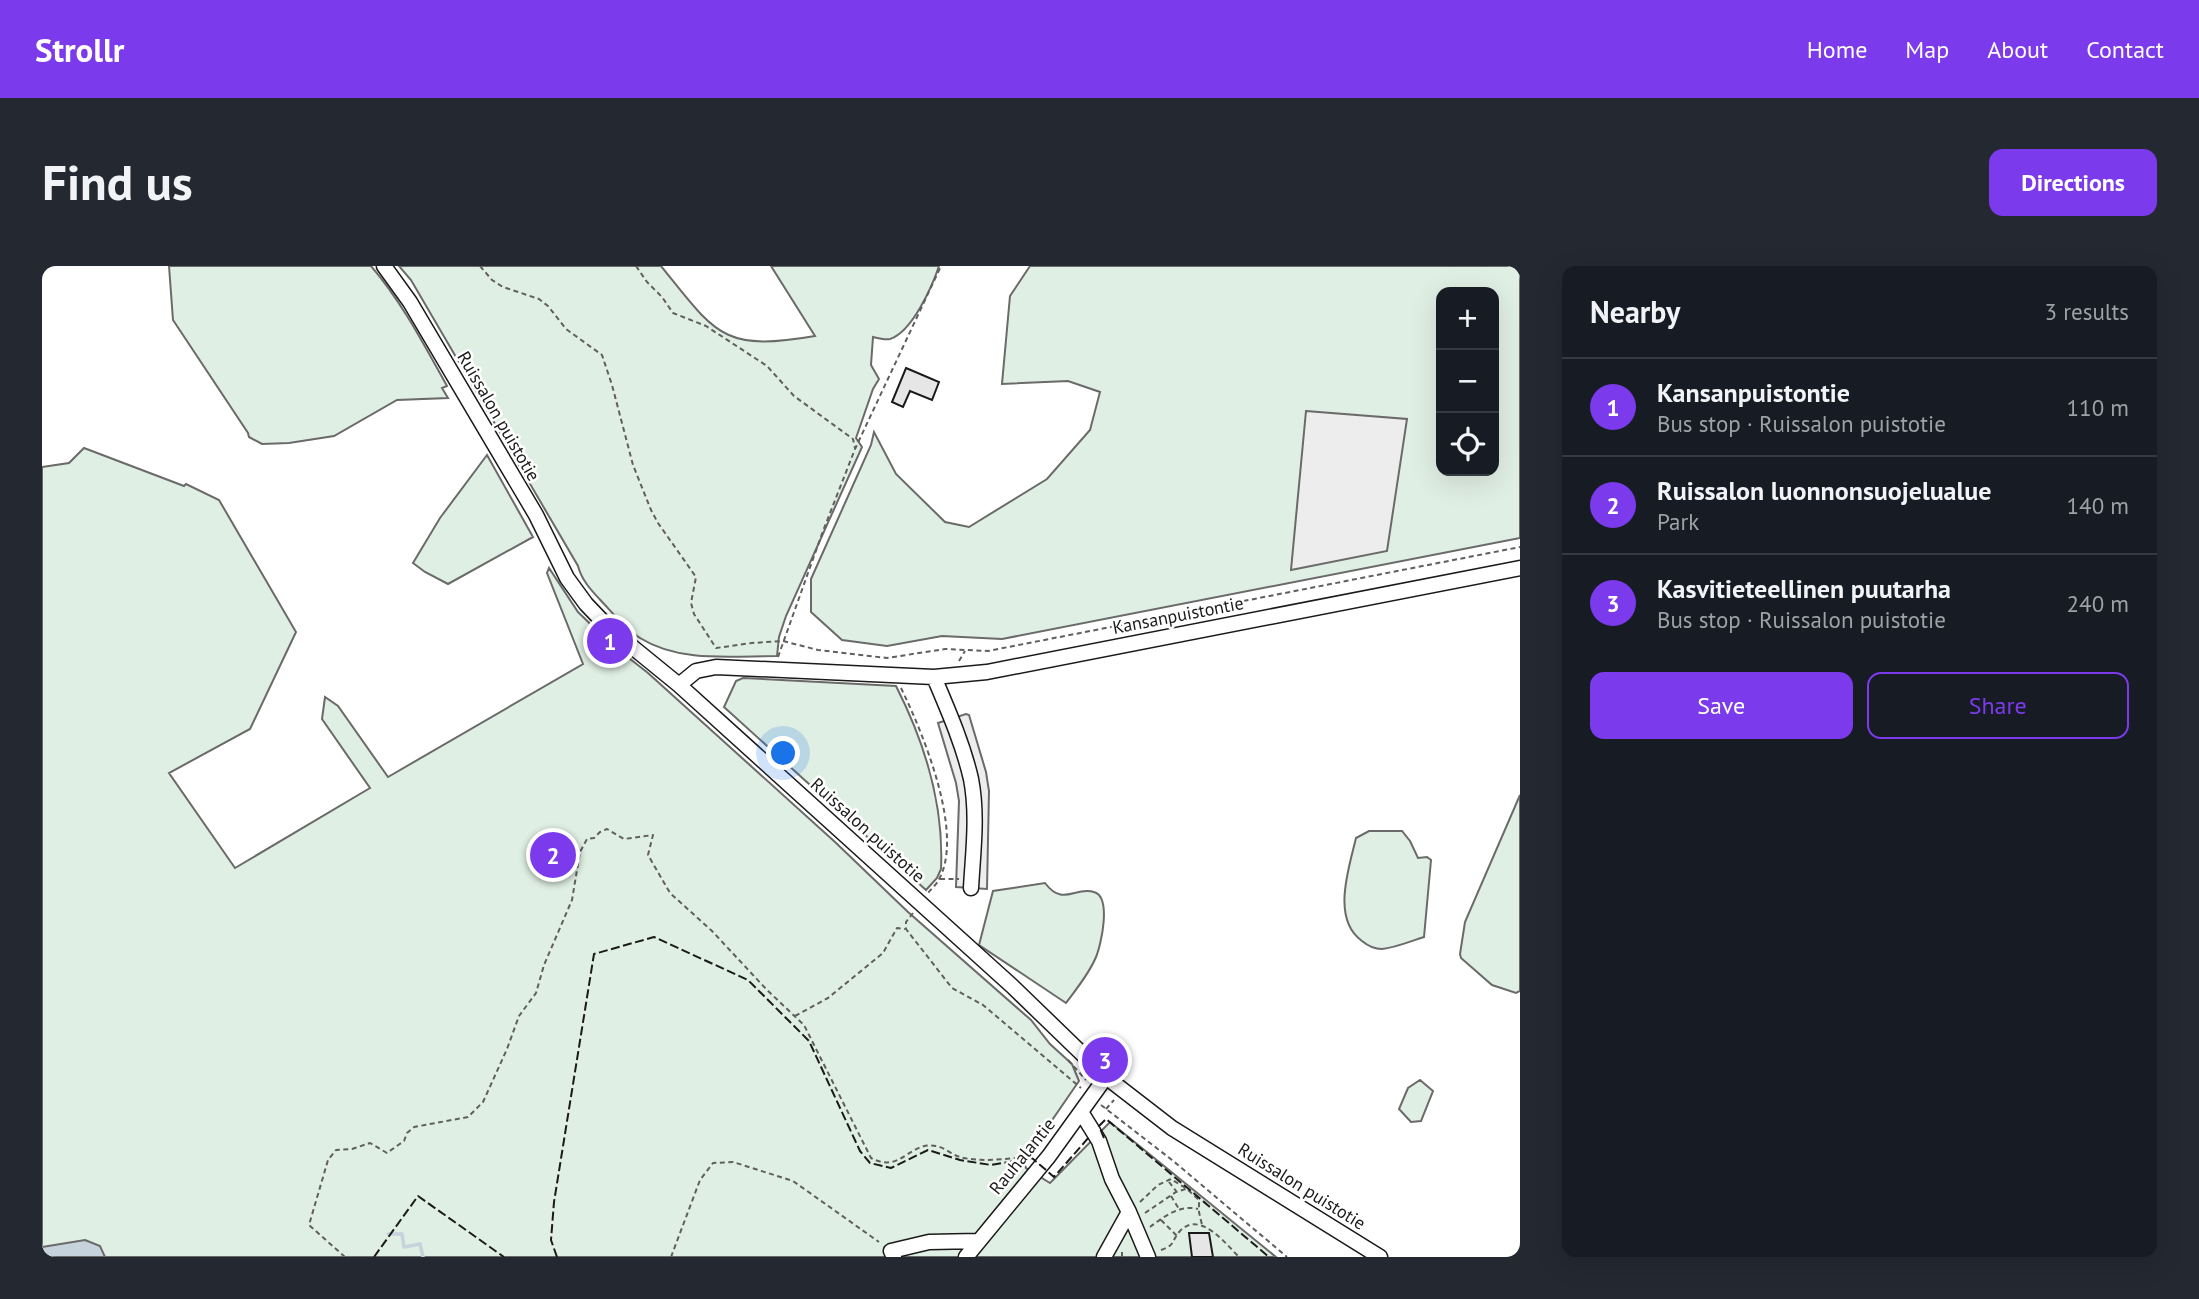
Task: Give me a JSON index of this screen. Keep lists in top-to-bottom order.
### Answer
{
  "streets": {
    "street": ["Ruissalon puistotie", "Kansanpuistontie", "Rauhalantie"]
  },
  "crossings": [
    ["Ruissalon puistotie", "Kansanpuistontie"],
    ["Ruissalon puistotie", "Rauhalantie"]
  ],
  "page": {
    "header": "Strollr",
    "nav": [
      "Home",
      "Map",
      "About",
      "Contact"
    ],
    "buttons": [
      "Directions",
      ["Save", "Share"]
    ],
    "title": "Find us",
    "heading": ["Nearby", "3 results"],
    "map_buttons": ["+", "−"],
    "list": [
      {
        "mark": "1",
        "name": "Kansanpuistontie",
        "note": "Bus stop · Ruissalon puistotie",
        "value": "110 m"
      },
      {
        "mark": "2",
        "name": "Ruissalon luonnonsuojelualue",
        "note": "Park",
        "value": "140 m"
      },
      {
        "mark": "3",
        "name": "Kasvitieteellinen puutarha",
        "note": "Bus stop · Ruissalon puistotie",
        "value": "240 m"
      }
    ],
    "pins": ["1", "2", "3"]
  }
}
